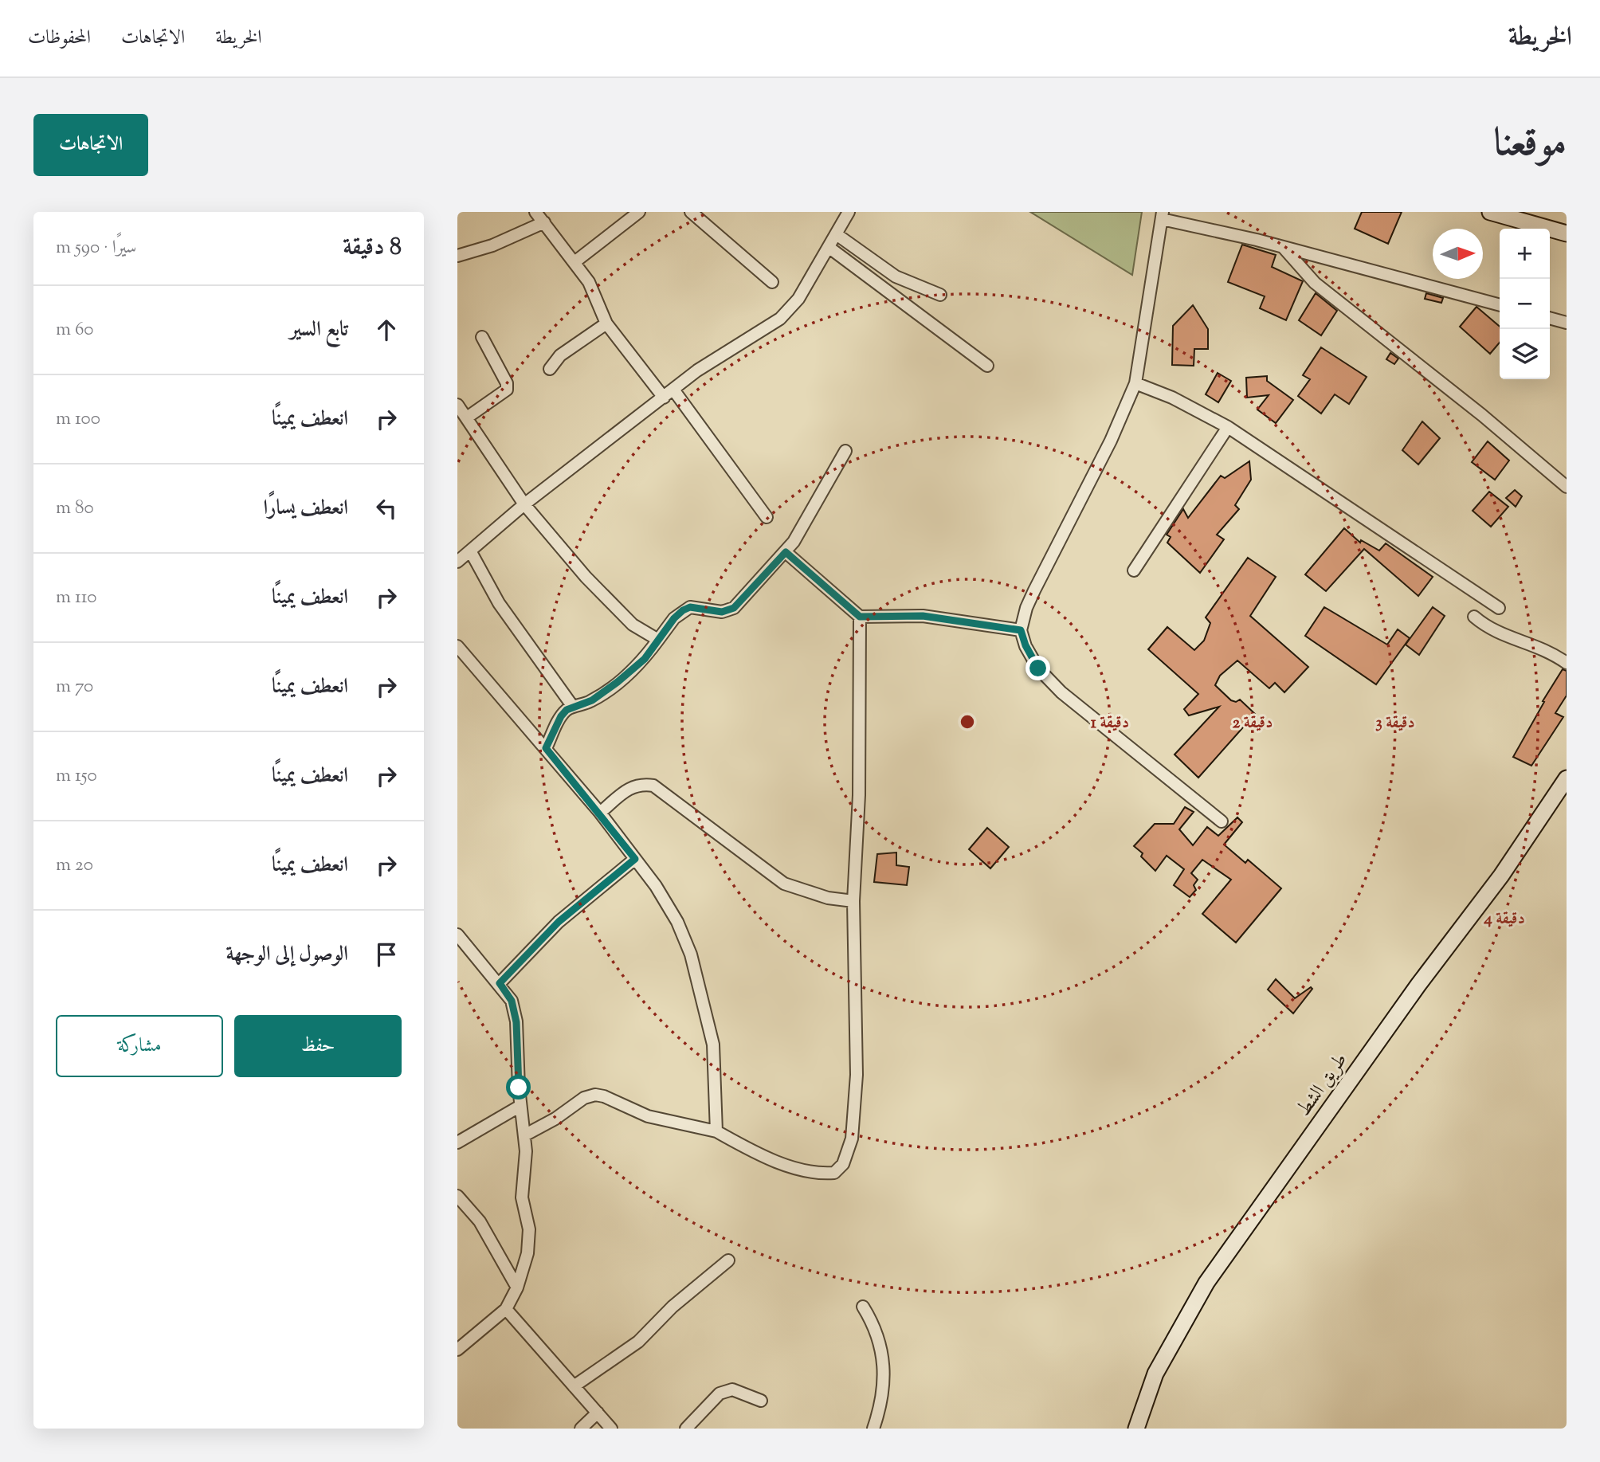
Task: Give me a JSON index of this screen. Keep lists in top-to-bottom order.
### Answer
{
  "streets": {
    "main road": ["طريق الشط"]
  },
  "north": "right",
  "page": {
    "header": "الخريطة",
    "nav": ["الخريطة", "الاتجاهات", "المحفوظات"],
    "title": "موقعنا",
    "buttons": [
      "الاتجاهات",
      ["حفظ", "مشاركة"]
    ],
    "heading": ["8 دقيقة", "سيرًا · 590 m"],
    "map_buttons": ["+", "−"],
    "list": [
      ["تابع السير", "60 m"],
      ["انعطف يمينًا", "100 m"],
      ["انعطف يسارًا", "80 m"],
      ["انعطف يمينًا", "110 m"],
      ["انعطف يمينًا", "70 m"],
      ["انعطف يمينًا", "150 m"],
      ["انعطف يمينًا", "20 m"],
      "الوصول إلى الوجهة"
    ]
  },
  "rings": [
    "1 دقيقة",
    "2 دقيقة",
    "3 دقيقة",
    "4 دقيقة"
  ]
}
